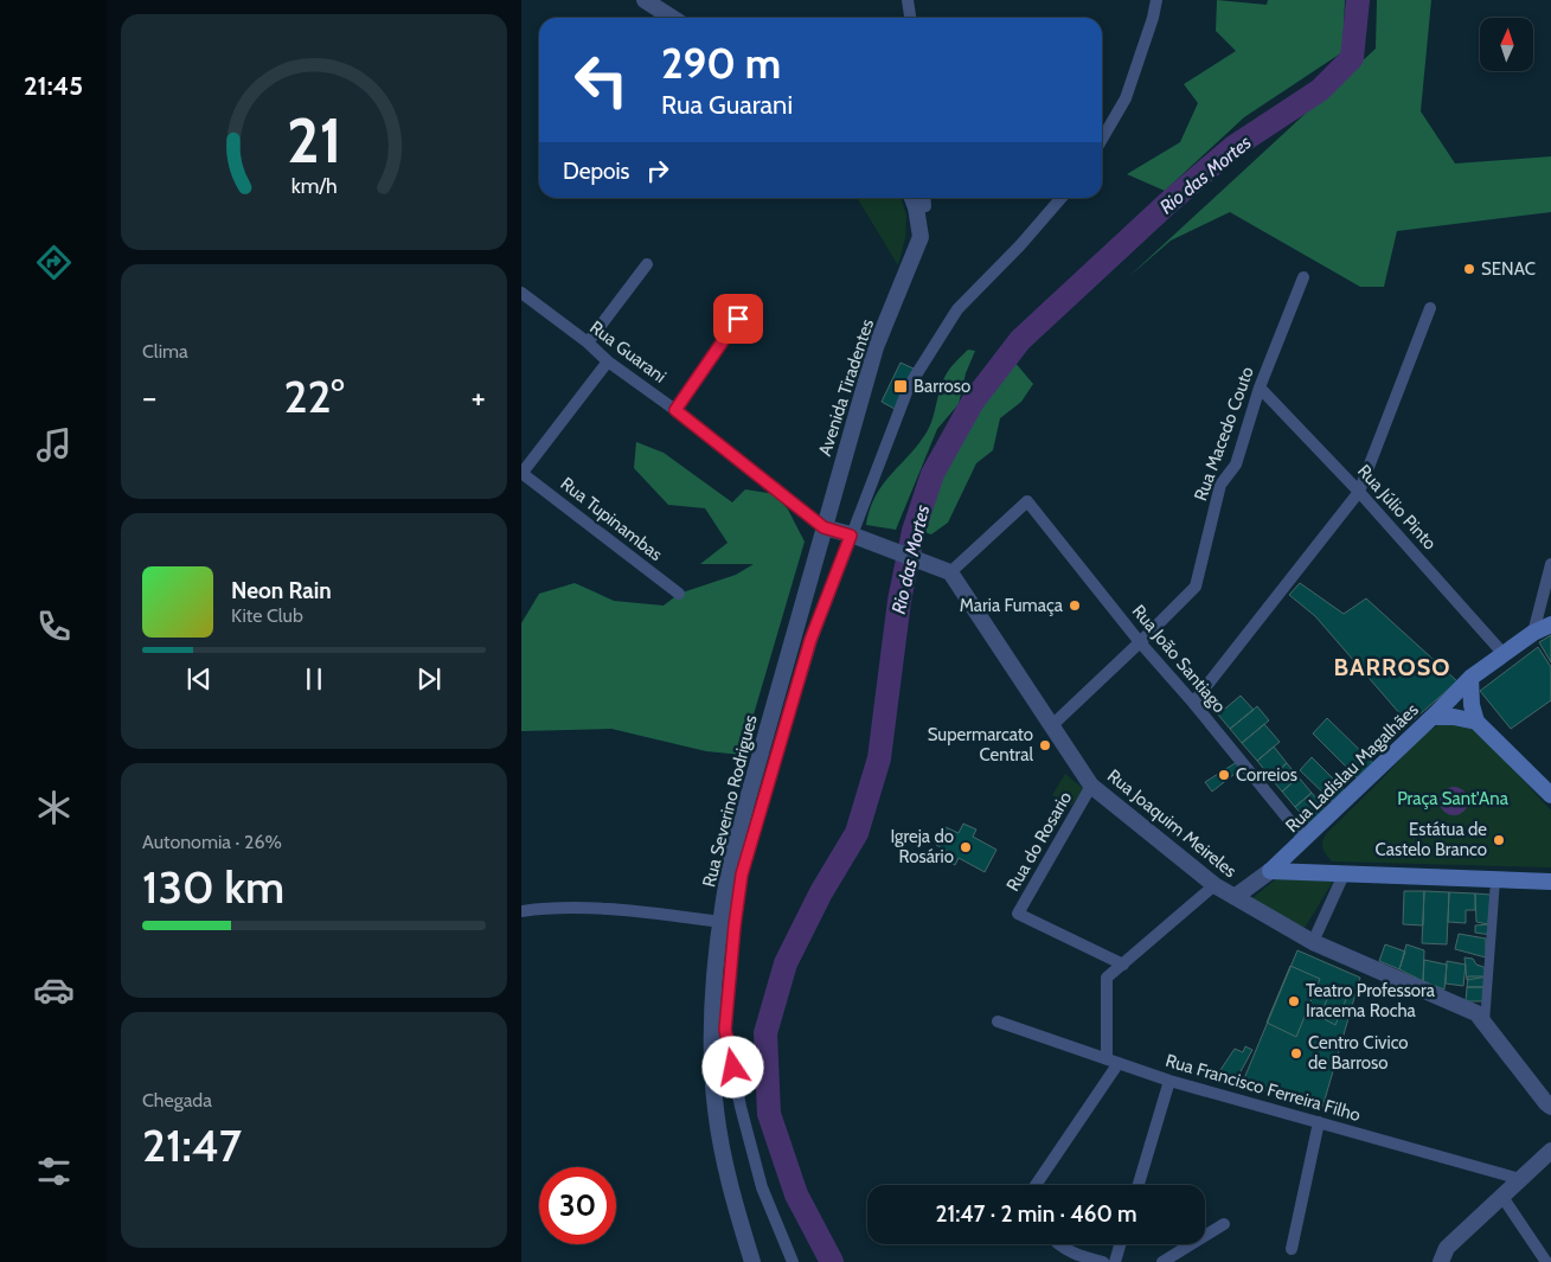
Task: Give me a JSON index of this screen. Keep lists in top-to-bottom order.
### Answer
{
  "streets": {
    "main road": ["Rua Ladislau Magalhães"],
    "street": [
      "Rua Guarani",
      "Avenida Tiradentes",
      "Rua Macedo Couto",
      "Rua Júlio Pinto",
      "Rua Tupinambas",
      "Rua João Santiago",
      "Rua Severino Rodrigues",
      "Rua Joaquim Meireles",
      "Rua do Rosario",
      "Rua Francisco Ferreira Filho"
    ]
  },
  "crossings": [
    ["Rua Guarani", "Avenida Tiradentes"],
    ["Rua Guarani", "Rua Severino Rodrigues"],
    ["Avenida Tiradentes", "Rua Severino Rodrigues"],
    ["Rua Macedo Couto", "Rua Júlio Pinto"],
    ["Rua Macedo Couto", "Rua João Santiago"],
    ["Rua Macedo Couto", "Rua Joaquim Meireles"],
    ["Rua Júlio Pinto", "Rua Ladislau Magalhães"],
    ["Rua João Santiago", "Rua Ladislau Magalhães"],
    ["Rua João Santiago", "Rua Joaquim Meireles"],
    ["Rua Ladislau Magalhães", "Rua Joaquim Meireles"],
    ["Rua Joaquim Meireles", "Rua do Rosario"]
  ],
  "districts": ["BARROSO"],
  "water": ["Rio das Mortes"],
  "parks": ["Praça Sant'Ana"],
  "places": {
    "other": [
      "SENAC",
      "Maria Fumaça",
      "Supermarcato Central",
      "Correios",
      "Estátua de Castelo Branco",
      "Igreja do Rosário",
      "Teatro Professora Iracema Rocha",
      "Centro Civico de Barroso"
    ],
    "transit": ["Barroso"]
  },
  "north": "top",
  "page": {
    "tabs": "21:45",
    "turn": ["290 m", "Rua Guarani"],
    "then": "Depois",
    "tile": [
      "Clima",
      ["Autonomia · 26%", "130 km"],
      ["Chegada", "21:47"]
    ],
    "heat": ["−", "22°", "+"],
    "song": ["Neon Rain", "Kite Club"],
    "limit": "30",
    "trip": "21:47 · 2 min · 460 m",
    "gauge": ["21", "km/h"]
  }
}
